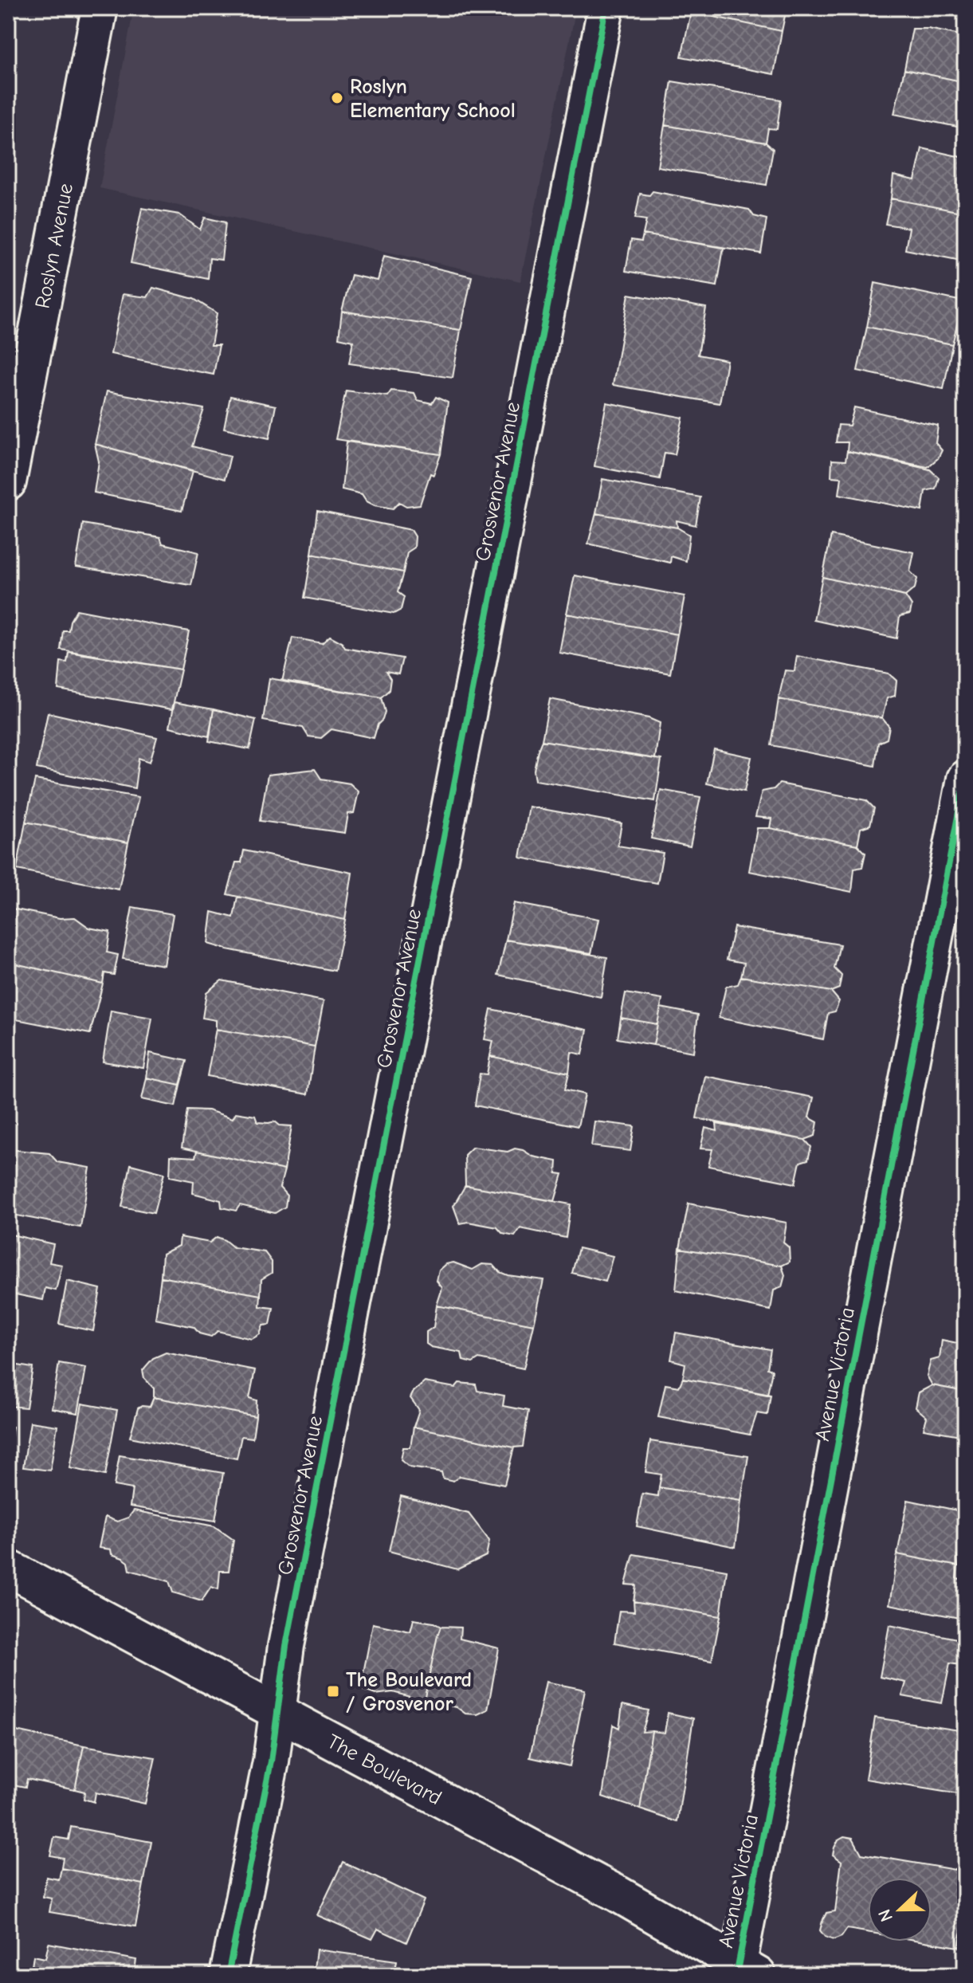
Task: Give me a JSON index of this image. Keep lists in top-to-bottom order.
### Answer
{
  "streets": {
    "street": [
      "Roslyn Avenue",
      "Grosvenor Avenue",
      "Avenue Victoria",
      "The Boulevard"
    ]
  },
  "crossings": [
    ["Grosvenor Avenue", "The Boulevard"],
    ["Avenue Victoria", "The Boulevard"]
  ],
  "places": {
    "other": ["Roslyn Elementary School"],
    "transit": ["The Boulevard / Grosvenor"]
  },
  "north": "left"
}
